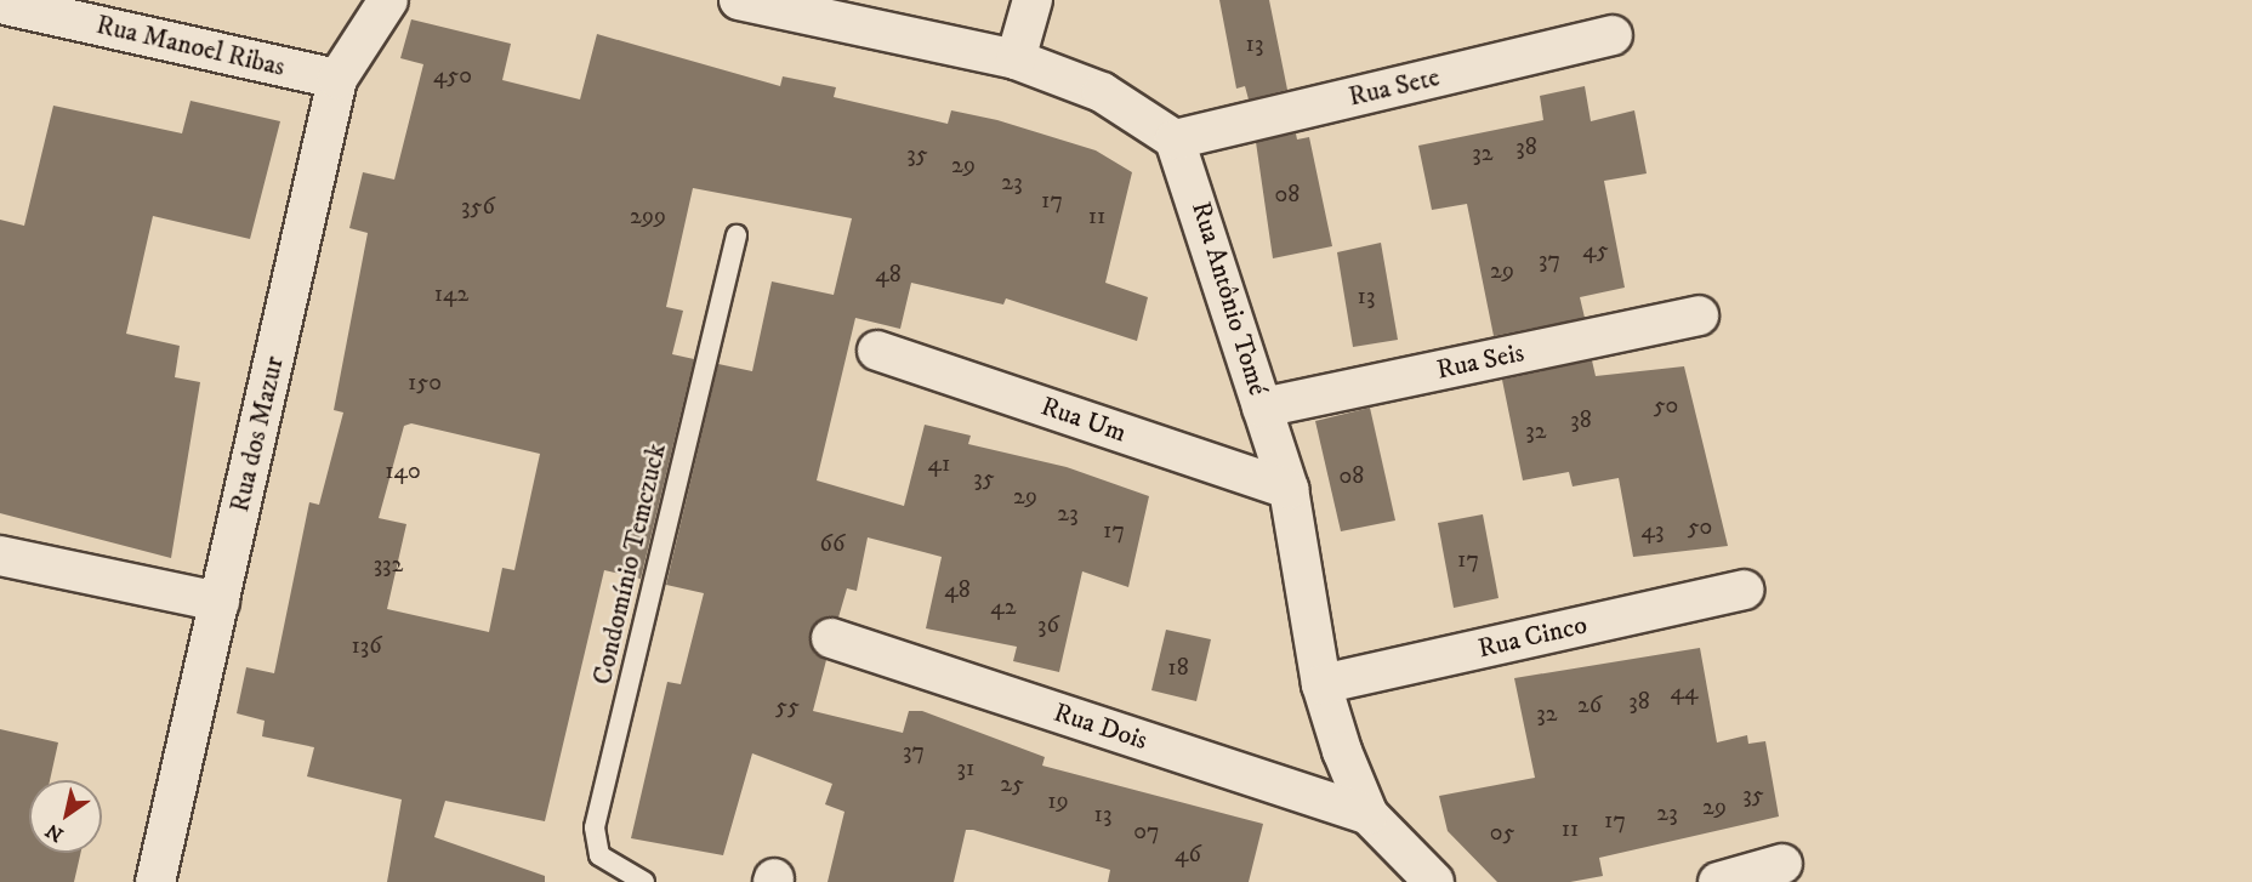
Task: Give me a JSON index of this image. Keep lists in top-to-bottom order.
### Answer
{
  "streets": {
    "street": [
      "Rua Manoel Ribas",
      "Rua Sete",
      "Rua Antônio Tomé",
      "Rua Seis",
      "Rua Um",
      "Rua dos Mazur",
      "Rua Cinco",
      "Rua Dois"
    ],
    "lane": ["Condomínio Temczuck"]
  },
  "crossings": [
    ["Rua Manoel Ribas", "Rua dos Mazur"],
    ["Rua Sete", "Rua Antônio Tomé"],
    ["Rua Antônio Tomé", "Rua Seis"],
    ["Rua Antônio Tomé", "Rua Um"],
    ["Rua Antônio Tomé", "Rua Cinco"],
    ["Rua Antônio Tomé", "Rua Dois"]
  ],
  "house_numbers": [
    "13",
    "450",
    "38",
    "32",
    "35",
    "29",
    "23",
    "08",
    "17",
    "356",
    "299",
    "11",
    "45",
    "37",
    "29",
    "48",
    "142",
    "13",
    "150",
    "50",
    "38",
    "32",
    "41",
    "140",
    "08",
    "35",
    "29",
    "23",
    "50",
    "17",
    "43",
    "66",
    "17",
    "332",
    "48",
    "42",
    "36",
    "136",
    "18",
    "44",
    "38",
    "26",
    "55",
    "32",
    "37",
    "31",
    "25",
    "35",
    "19",
    "29",
    "23",
    "13",
    "17",
    "11",
    "07",
    "05",
    "46"
  ],
  "north": "bottom left"
}
